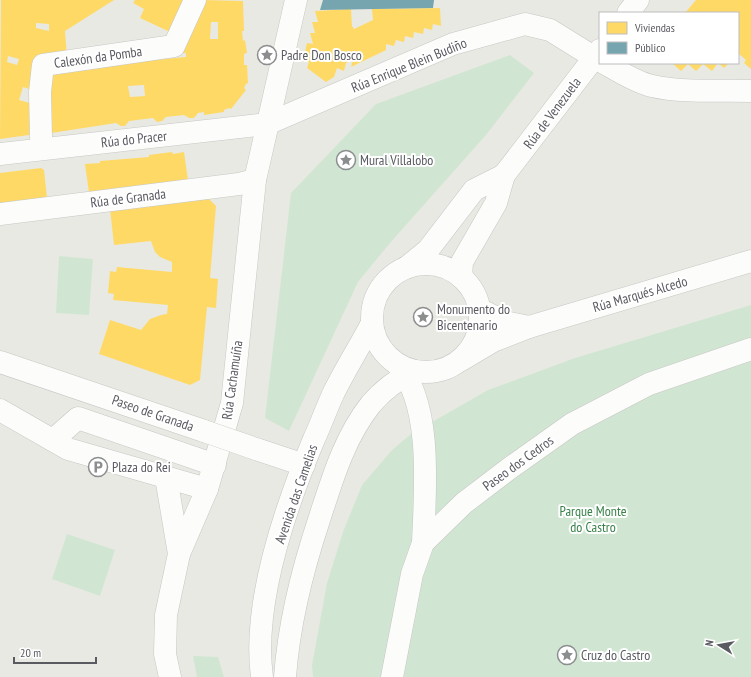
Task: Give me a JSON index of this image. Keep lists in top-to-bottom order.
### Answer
{
  "streets": {
    "street": [
      "Calexón da Pomba",
      "Rúa Enrique Blein Budiño",
      "Rúa de Venezuela",
      "Rúa do Pracer",
      "Rúa de Granada",
      "Rúa Marqués Alcedo",
      "Rúa Cachamuíña",
      "Paseo de Granada",
      "Paseo dos Cedros",
      "Avenida das Camelias"
    ]
  },
  "crossings": [
    ["Rúa Enrique Blein Budiño", "Rúa de Venezuela"],
    ["Rúa Enrique Blein Budiño", "Rúa do Pracer"],
    ["Rúa Enrique Blein Budiño", "Rúa Cachamuíña"],
    ["Rúa de Venezuela", "Rúa Marqués Alcedo"],
    ["Rúa de Venezuela", "Avenida das Camelias"],
    ["Rúa do Pracer", "Rúa Cachamuíña"],
    ["Rúa de Granada", "Rúa Cachamuíña"],
    ["Rúa Marqués Alcedo", "Avenida das Camelias"],
    ["Paseo de Granada", "Avenida das Camelias"]
  ],
  "parks": ["Parque Monte do Castro"],
  "places": {
    "place": [
      "Padre Don Bosco",
      "Mural Villalobo",
      "Monumento do Bicentenario",
      "Cruz do Castro"
    ],
    "parking": ["Plaza do Rei"]
  },
  "legend": ["Viviendas", "Público"],
  "scale_bar": "20 m",
  "north": "left"
}
